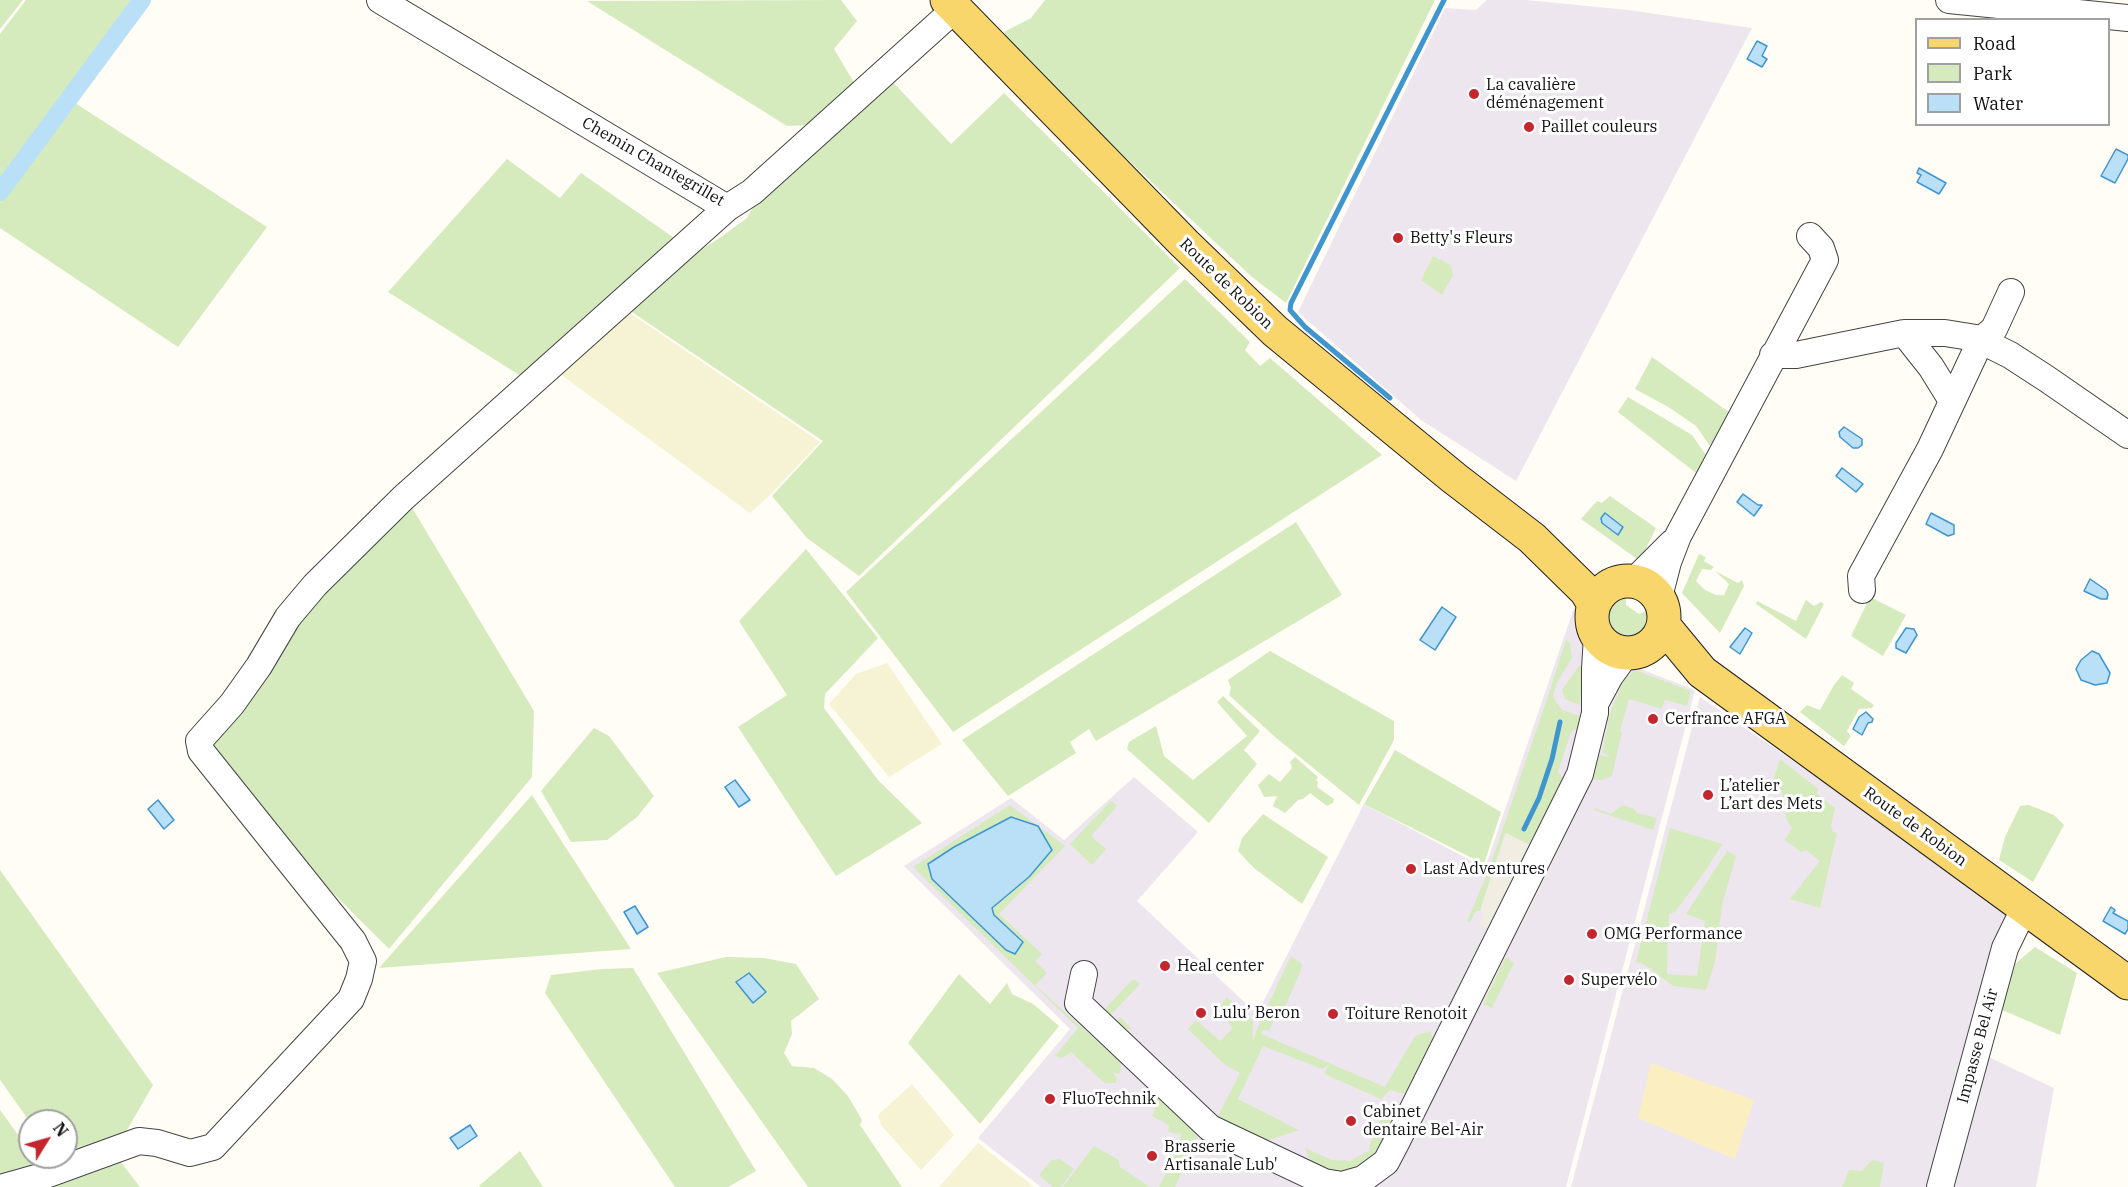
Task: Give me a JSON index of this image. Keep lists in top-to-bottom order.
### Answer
{
  "streets": {
    "main road": ["Route de Robion"],
    "street": ["Chemin Chantegrillet", "Impasse Bel Air"]
  },
  "crossings": [
    ["Chemin Chantegrillet", "Route de Robion"],
    ["Route de Robion", "Impasse Bel Air"]
  ],
  "places": [
    "La cavalière déménagement",
    "Paillet couleurs",
    "Betty's Fleurs",
    "Cerfrance AFGA",
    "L’atelier L’art des Mets",
    "Last Adventures",
    "OMG Performance",
    "Heal center",
    "Supervélo",
    "Lulu’ Beron",
    "Toiture Renotoit",
    "FluoTechnik",
    "Cabinet dentaire Bel-Air",
    "Brasserie Artisanale Lub'"
  ],
  "legend": ["Road", "Park", "Water"],
  "north": "top right"
}
